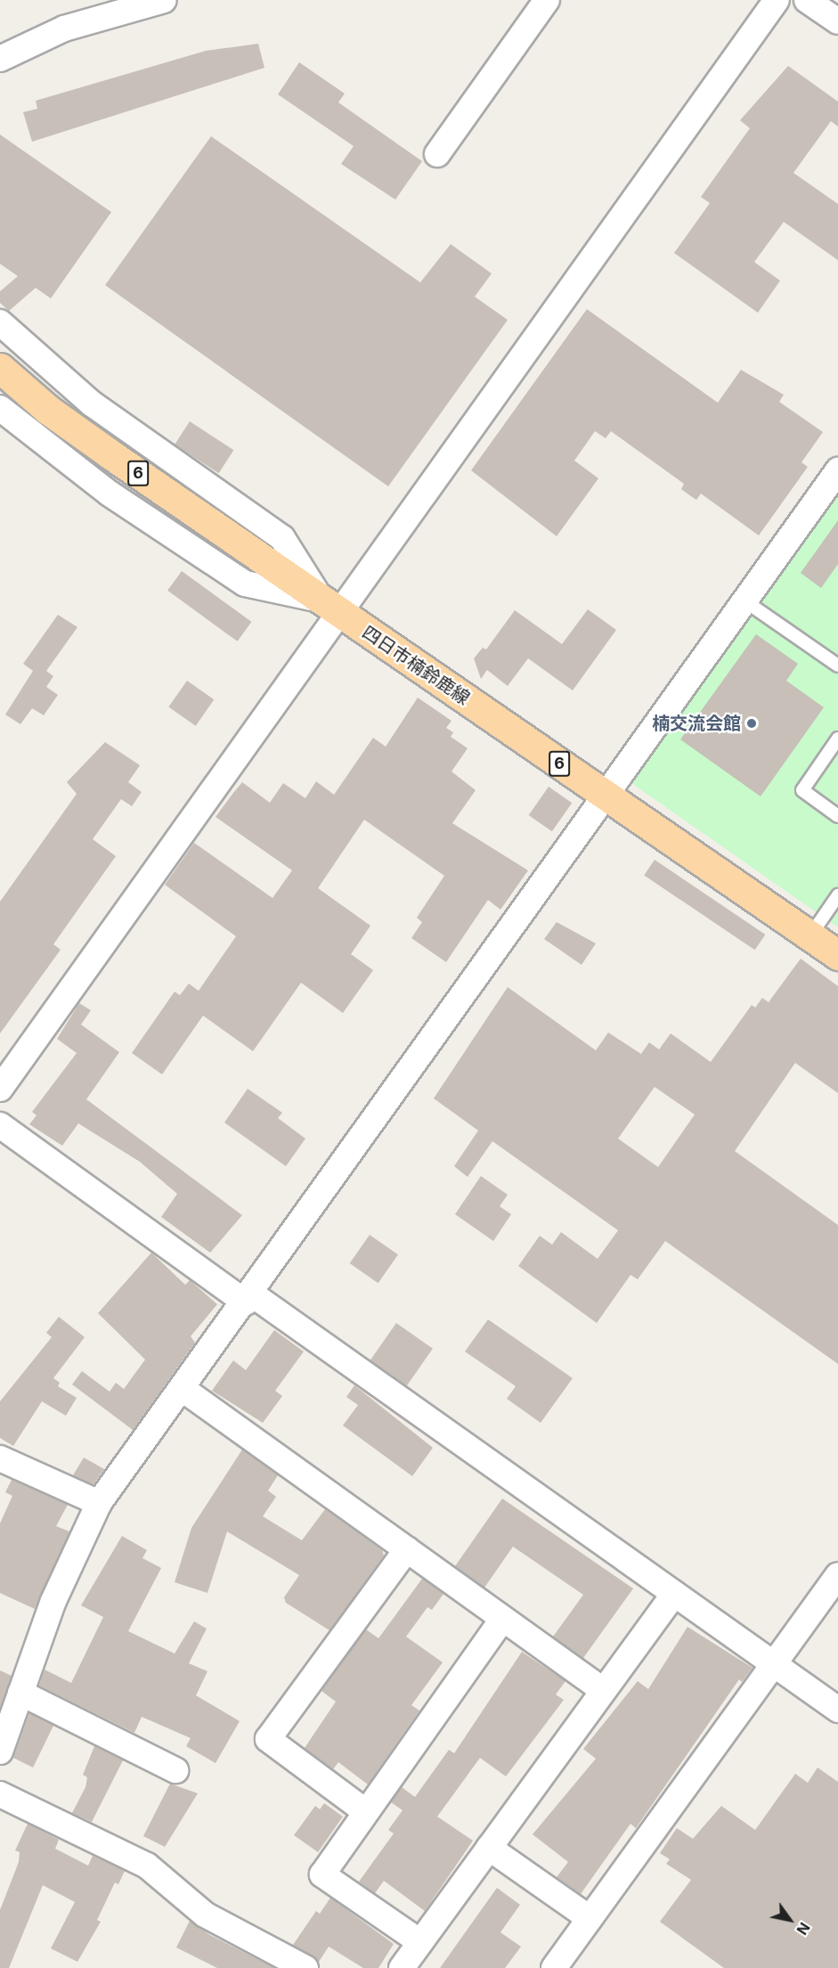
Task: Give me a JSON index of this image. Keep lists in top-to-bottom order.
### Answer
{
  "streets": {
    "main road": ["6", "四日市楠鈴鹿線"]
  },
  "places": ["楠交流会館"],
  "north": "bottom right"
}
